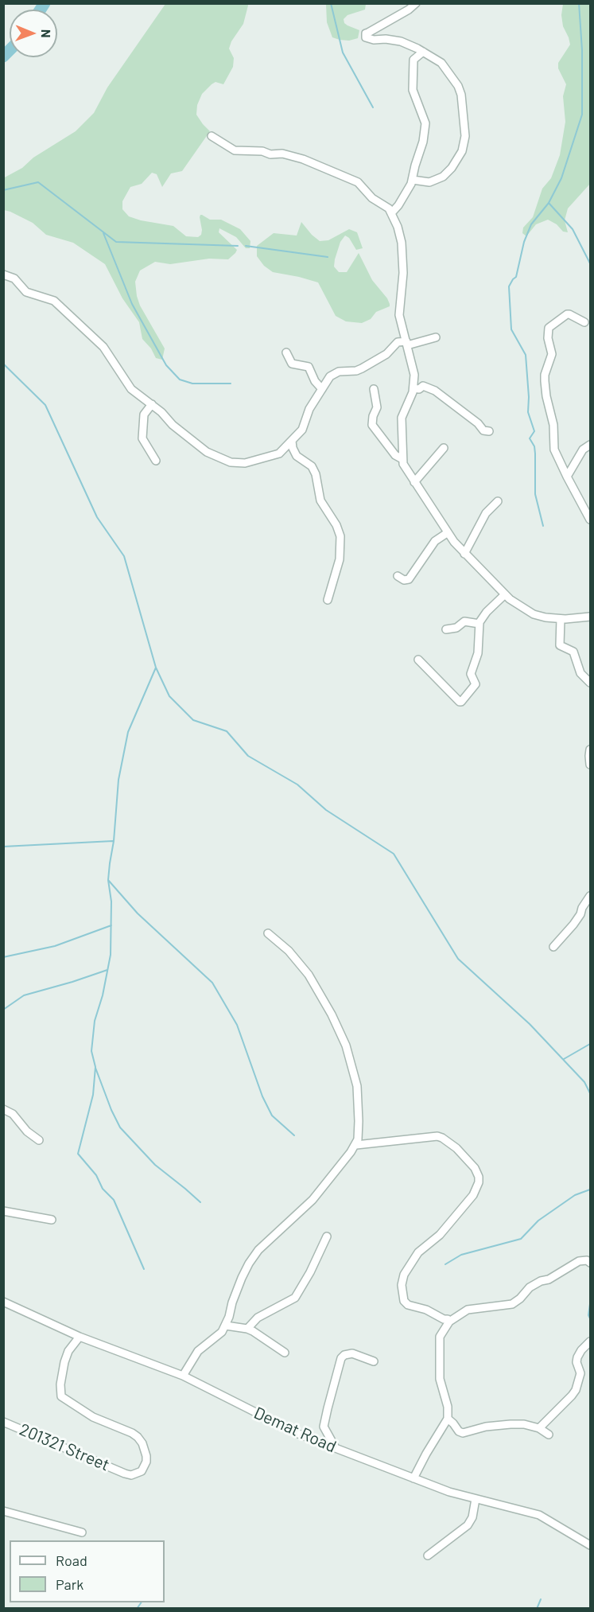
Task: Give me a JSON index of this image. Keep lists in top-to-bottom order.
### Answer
{
  "streets": {
    "street": ["Demat Road", "201321 Street"]
  },
  "crossings": [
    ["Demat Road", "201321 Street"]
  ],
  "legend": ["Road", "Park"],
  "north": "right"
}
